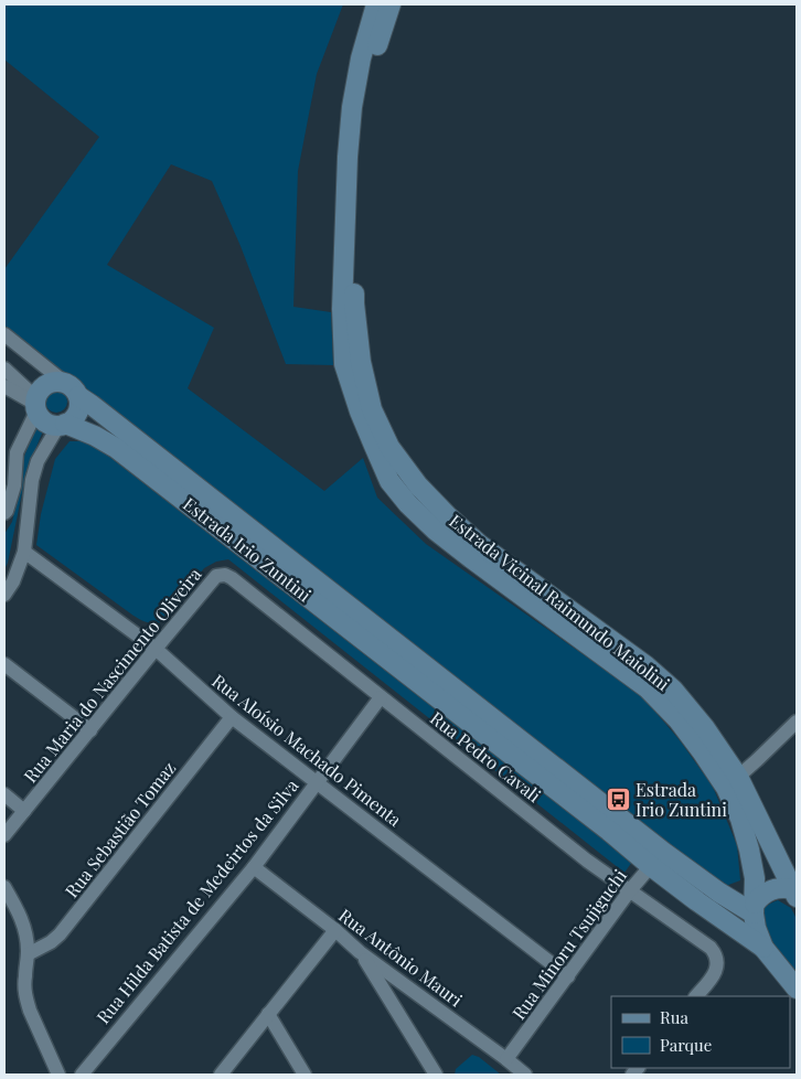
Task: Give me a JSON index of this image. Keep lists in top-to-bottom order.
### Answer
{
  "streets": {
    "main road": ["Estrada Irio Zuntini", "Estrada Vicinal Raimundo Maiolini"],
    "street": [
      "Rua Maria do Nascimento Oliveira",
      "Rua Aloísio Machado Pimenta",
      "Rua Pedro Cavali",
      "Rua Sebastião Tomaz",
      "Rua Hilda Batista de Medeirtos da Silva",
      "Rua Minoru Tsujiguchi",
      "Rua Antônio Mauri"
    ]
  },
  "crossings": [
    ["Estrada Irio Zuntini", "Estrada Vicinal Raimundo Maiolini"],
    ["Estrada Irio Zuntini", "Rua Minoru Tsujiguchi"],
    ["Rua Maria do Nascimento Oliveira", "Rua Aloísio Machado Pimenta"],
    ["Rua Maria do Nascimento Oliveira", "Rua Pedro Cavali"],
    ["Rua Aloísio Machado Pimenta", "Rua Sebastião Tomaz"],
    ["Rua Aloísio Machado Pimenta", "Rua Hilda Batista de Medeirtos da Silva"],
    ["Rua Aloísio Machado Pimenta", "Rua Minoru Tsujiguchi"],
    ["Rua Pedro Cavali", "Rua Hilda Batista de Medeirtos da Silva"],
    ["Rua Pedro Cavali", "Rua Minoru Tsujiguchi"],
    ["Rua Hilda Batista de Medeirtos da Silva", "Rua Antônio Mauri"],
    ["Rua Minoru Tsujiguchi", "Rua Antônio Mauri"]
  ],
  "places": {
    "bus stop": ["Estrada Irio Zuntini"]
  },
  "legend": ["Rua", "Parque"]
}
